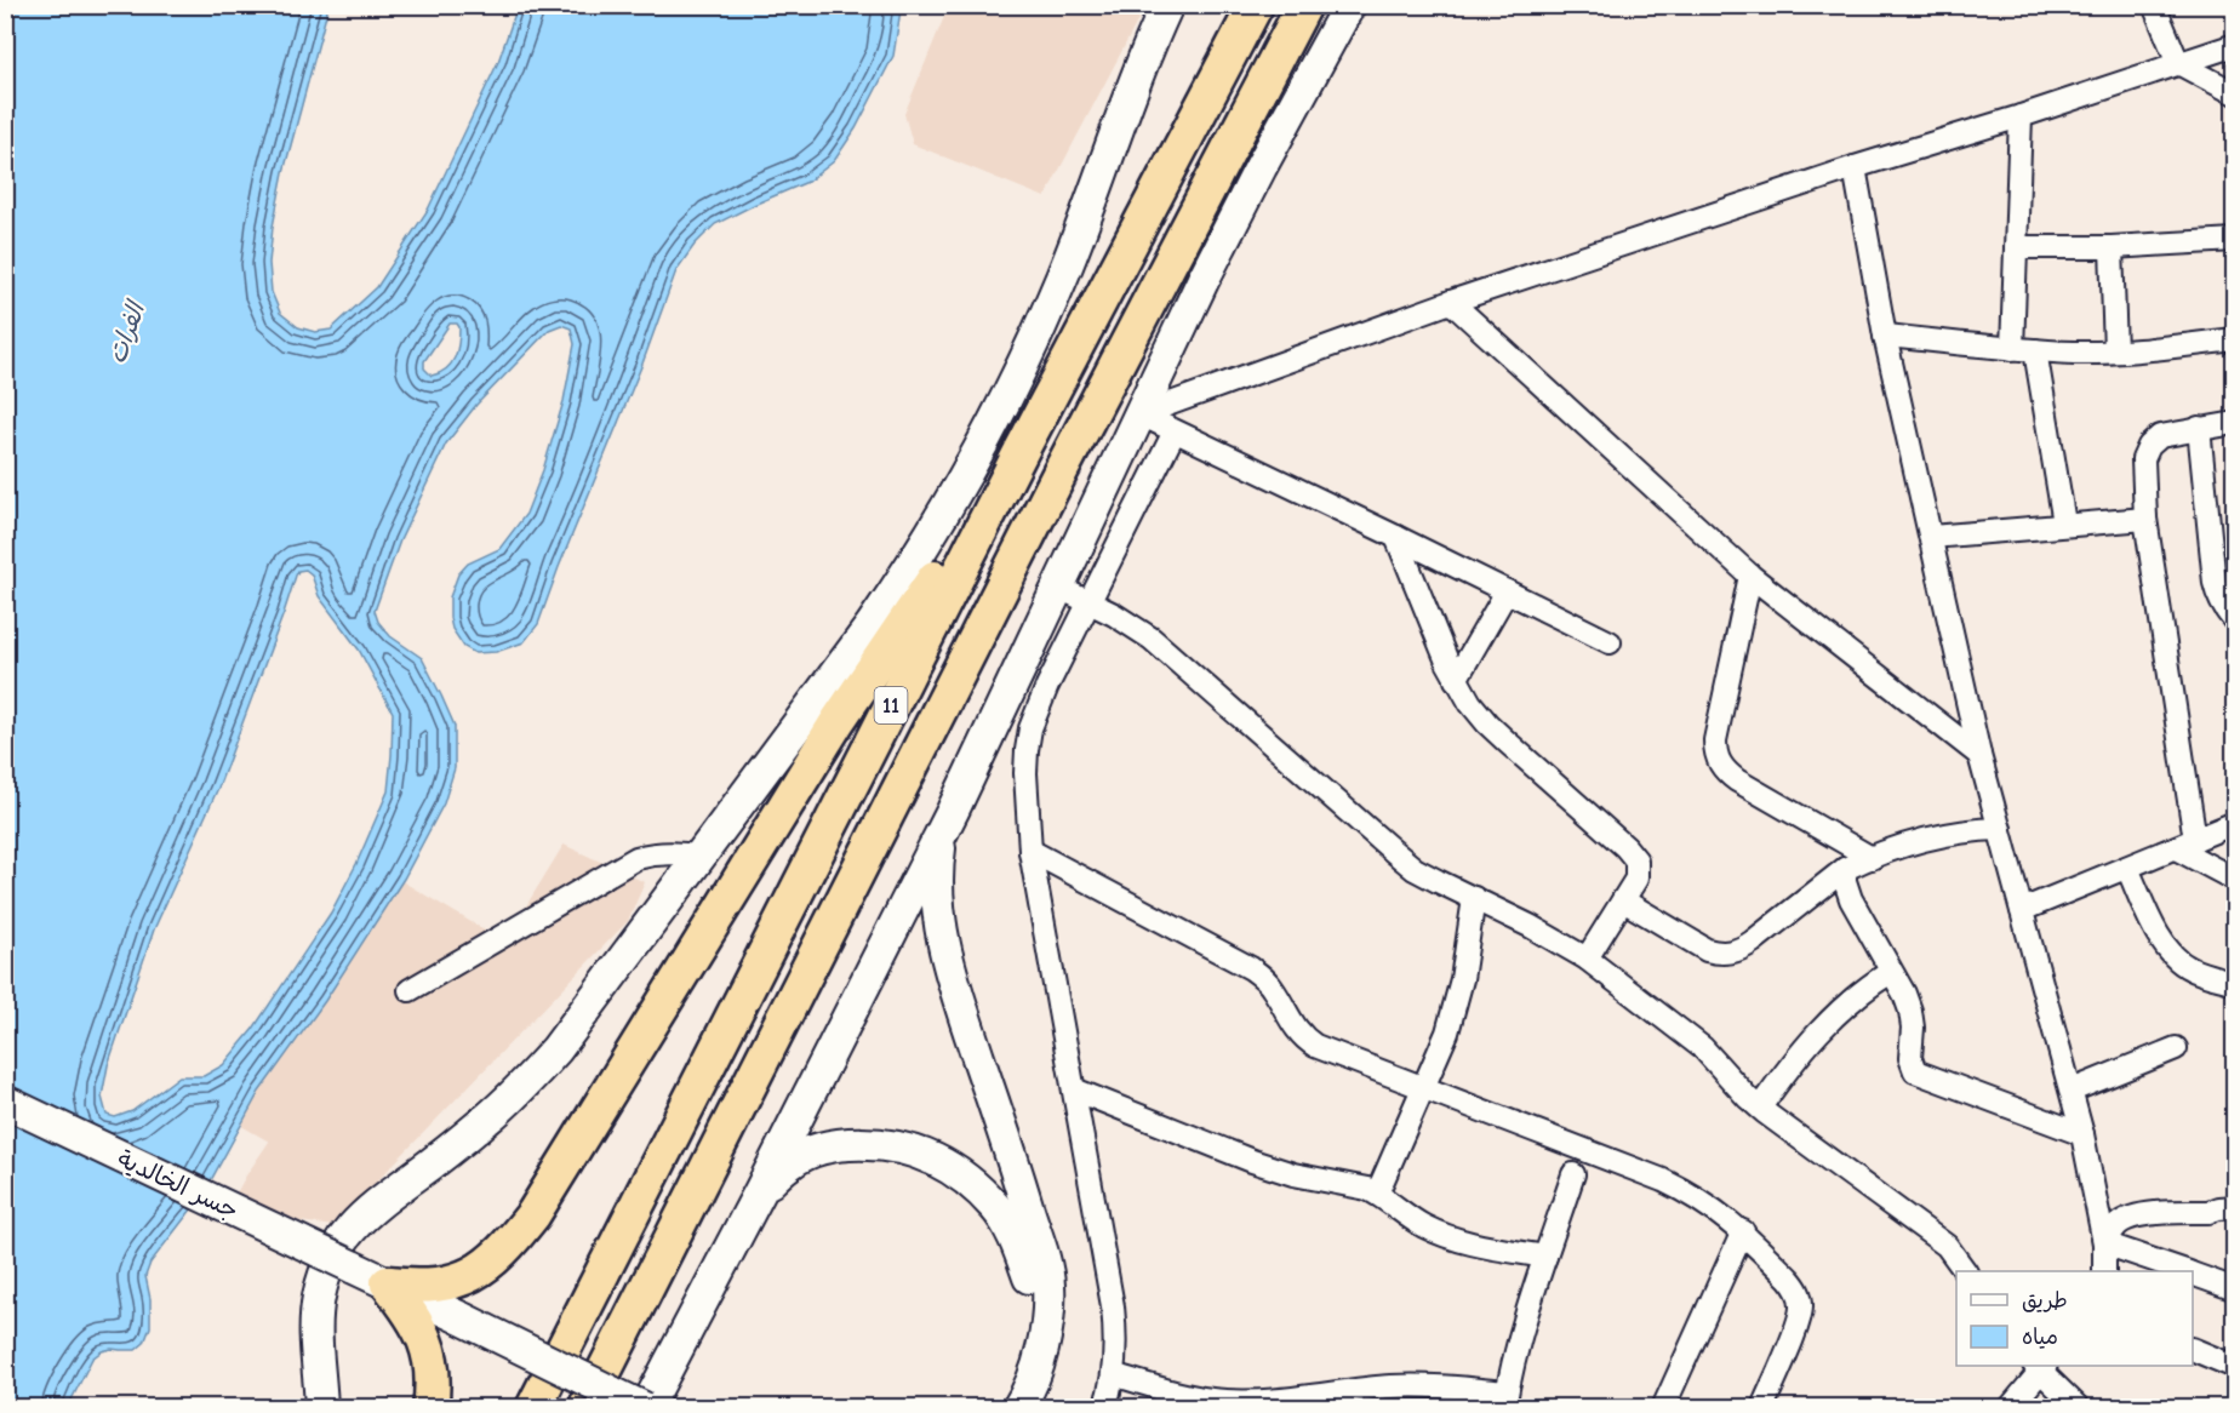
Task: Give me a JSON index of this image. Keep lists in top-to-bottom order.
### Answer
{
  "streets": {
    "highway": ["11"],
    "main road": ["جسر الخالدية"]
  },
  "water": ["الفرات"],
  "legend": ["طريق", "مياه"]
}
